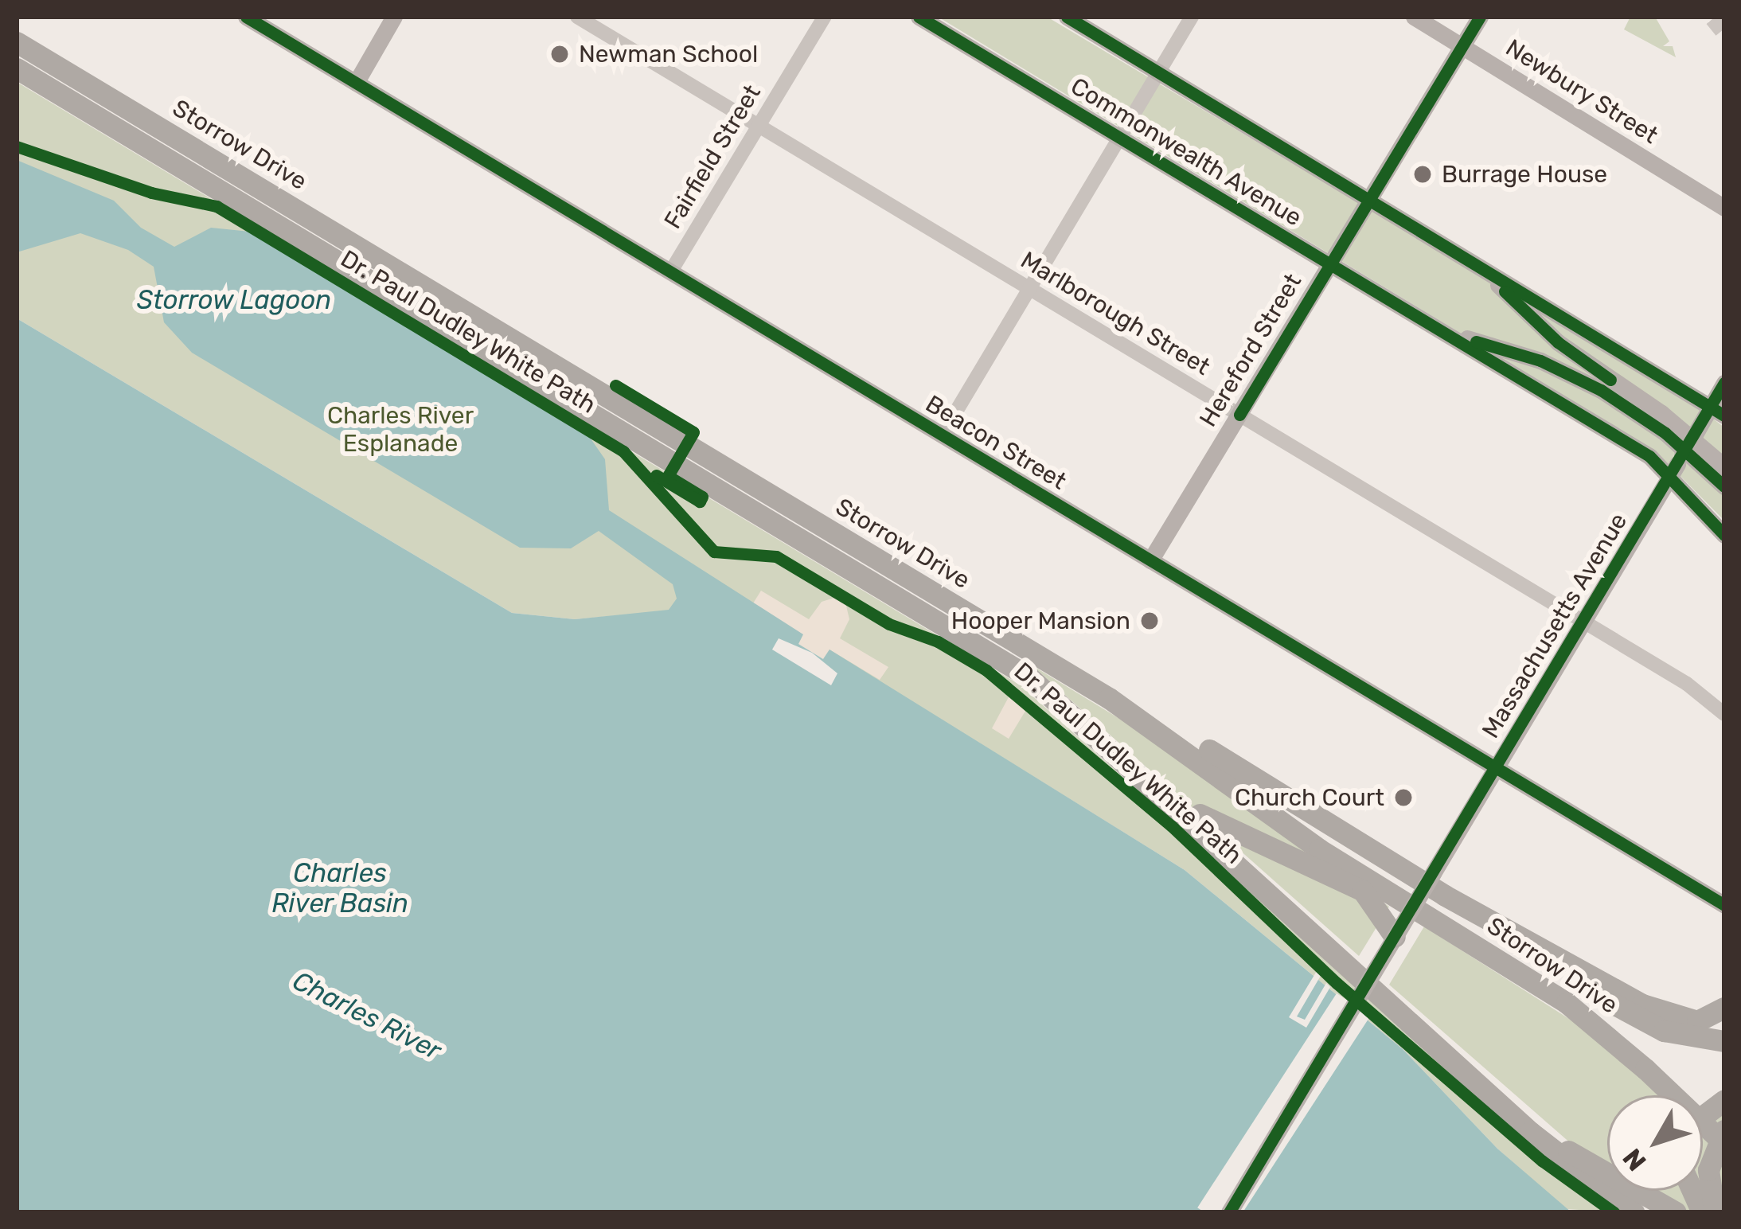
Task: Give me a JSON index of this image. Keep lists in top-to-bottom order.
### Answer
{
  "streets": {
    "highway": ["Storrow Drive"],
    "main road": [
      "Newbury Street",
      "Commonwealth Avenue",
      "Hereford Street",
      "Beacon Street",
      "Massachusetts Avenue"
    ],
    "street": ["Fairfield Street", "Marlborough Street"],
    "cycle path": ["Dr. Paul Dudley White Path"]
  },
  "crossings": [
    ["Newbury Street", "Hereford Street"],
    ["Commonwealth Avenue", "Hereford Street"],
    ["Commonwealth Avenue", "Massachusetts Avenue"],
    ["Fairfield Street", "Marlborough Street"],
    ["Fairfield Street", "Beacon Street"],
    ["Marlborough Street", "Hereford Street"],
    ["Marlborough Street", "Massachusetts Avenue"],
    ["Hereford Street", "Beacon Street"],
    ["Beacon Street", "Massachusetts Avenue"]
  ],
  "water": ["Storrow Lagoon", "Charles River Basin", "Charles River"],
  "parks": ["Charles River Esplanade"],
  "places": [
    "Newman School",
    "Burrage House",
    "Hooper Mansion",
    "Church Court"
  ],
  "north": "bottom left"
}
